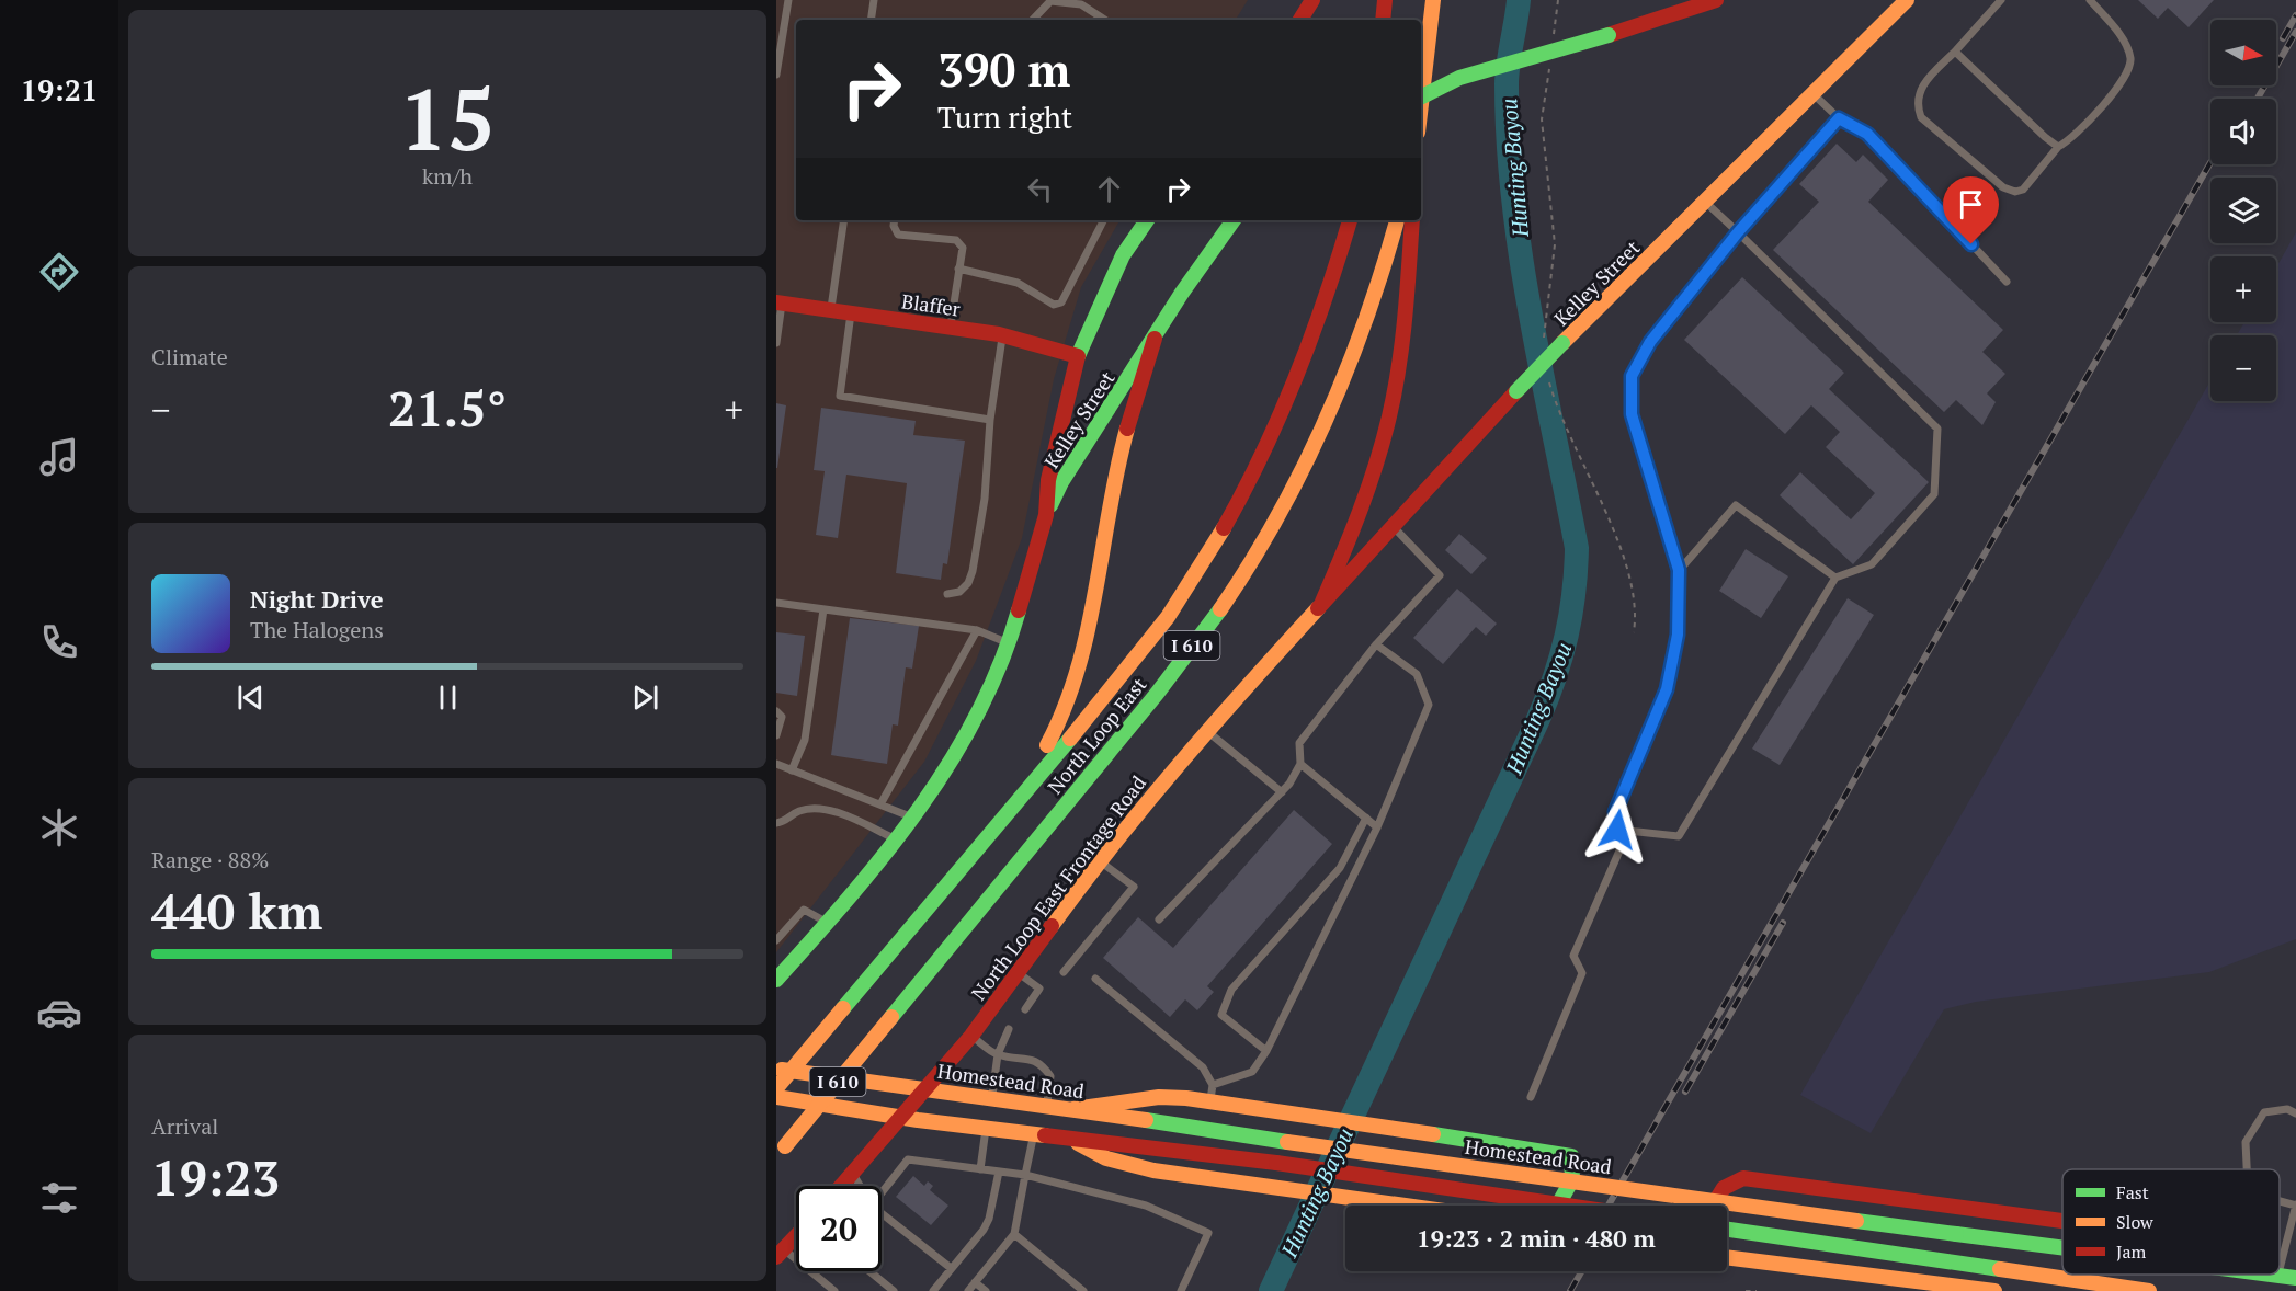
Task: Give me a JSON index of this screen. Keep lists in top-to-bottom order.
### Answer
{
  "streets": {
    "main road": [
      "Kelley Street",
      "Blaffer",
      "I 610",
      "North Loop East",
      "North Loop East Frontage Road",
      "Homestead Road"
    ]
  },
  "crossings": [
    ["Kelley Street", "North Loop East Frontage Road"],
    ["North Loop East Frontage Road", "Homestead Road"]
  ],
  "water": ["Hunting Bayou"],
  "legend": ["Fast", "Slow", "Jam"],
  "north": "right",
  "page": {
    "tabs": "19:21",
    "tile": [
      ["15", "km/h"],
      "Climate",
      ["Range · 88%", "440 km"],
      ["Arrival", "19:23"]
    ],
    "map_buttons": ["+", "−"],
    "turn": ["390 m", "Turn right"],
    "heat": ["−", "21.5°", "+"],
    "song": ["Night Drive", "The Halogens"],
    "limit": "20",
    "trip": "19:23 · 2 min · 480 m"
  }
}
